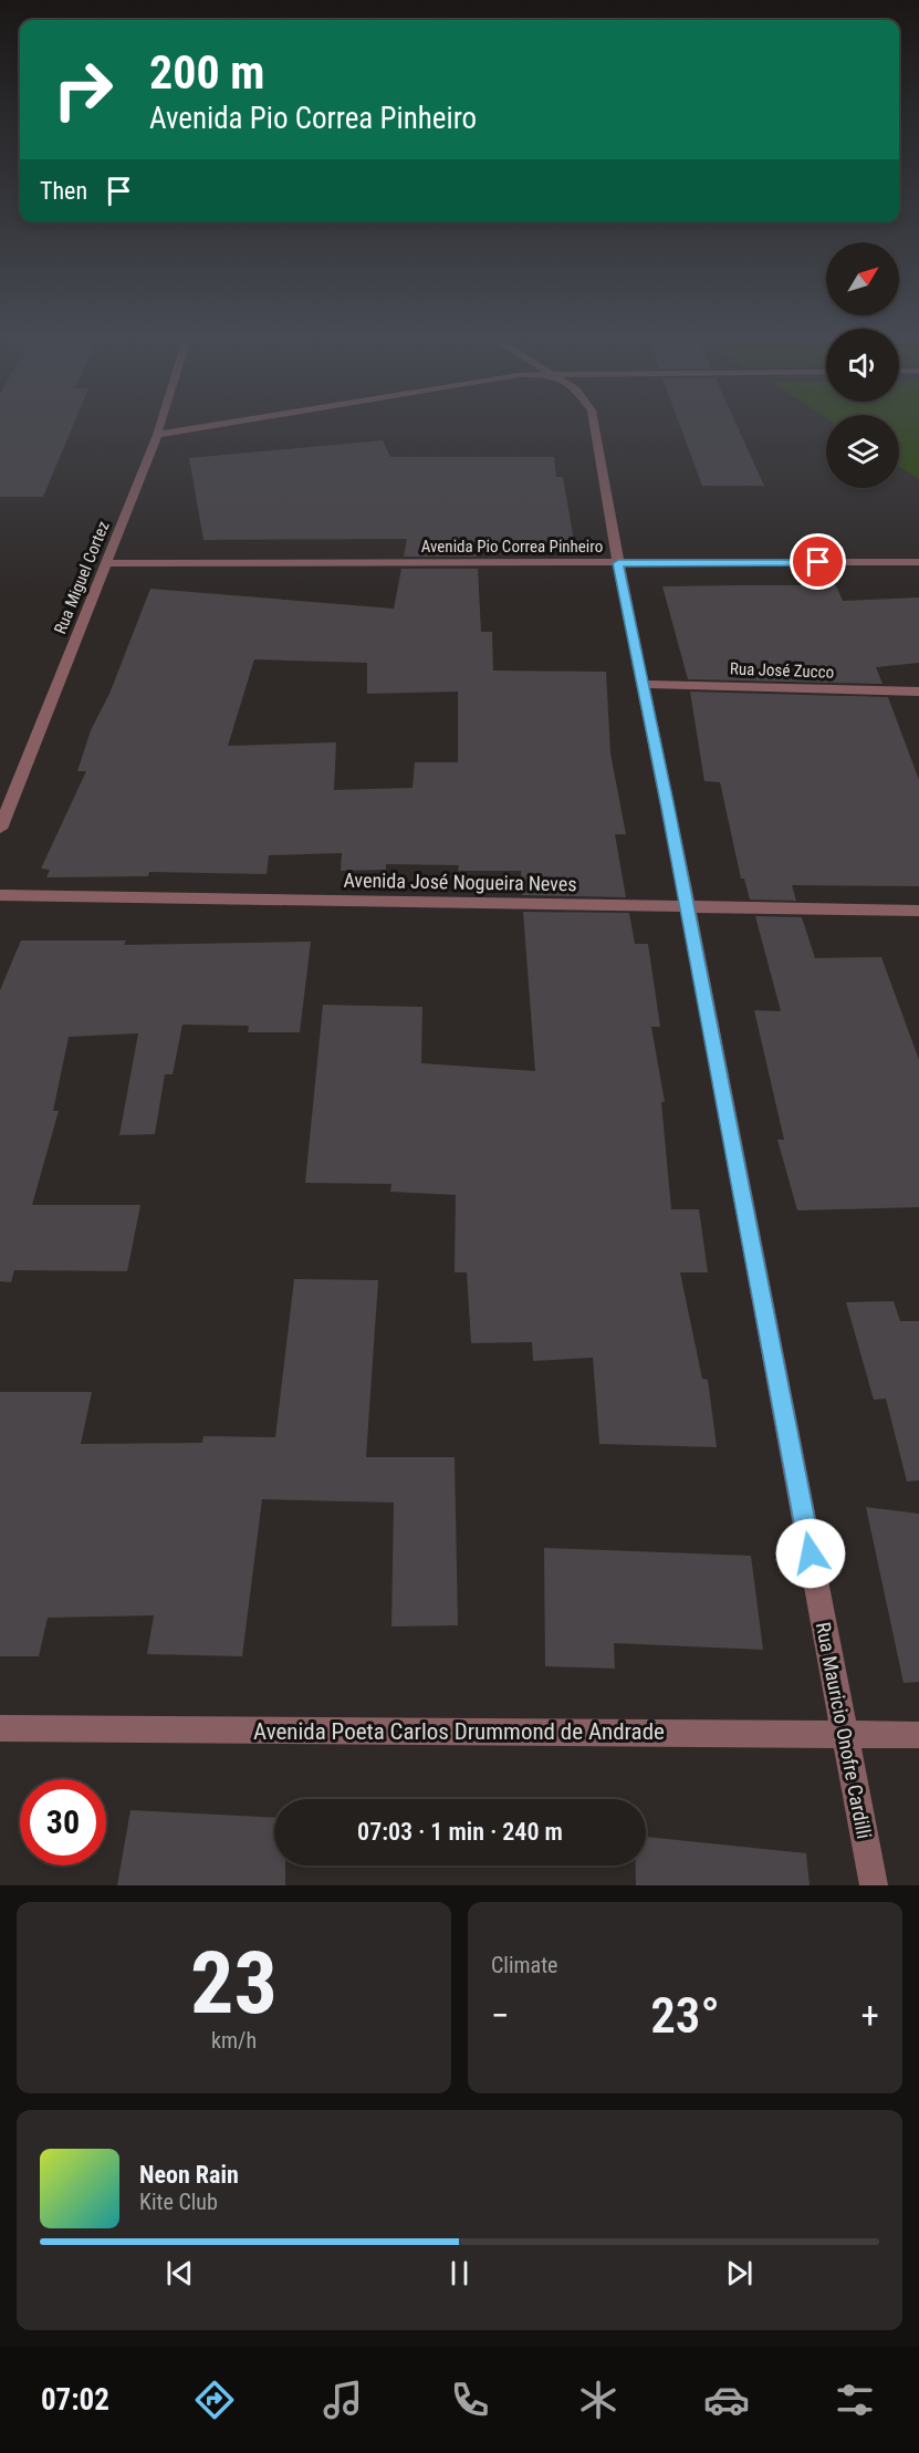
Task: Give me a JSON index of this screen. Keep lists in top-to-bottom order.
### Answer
{
  "streets": {
    "street": [
      "Avenida Pio Correa Pinheiro",
      "Rua Miguel Cortez",
      "Rua José Zucco",
      "Avenida José Nogueira Neves",
      "Rua Mauricio Onofre Cardilli",
      "Avenida Poeta Carlos Drummond de Andrade"
    ]
  },
  "crossings": [
    ["Avenida Pio Correa Pinheiro", "Rua Miguel Cortez"],
    ["Avenida Pio Correa Pinheiro", "Rua Mauricio Onofre Cardilli"],
    ["Rua José Zucco", "Rua Mauricio Onofre Cardilli"],
    ["Avenida José Nogueira Neves", "Rua Mauricio Onofre Cardilli"],
    ["Rua Mauricio Onofre Cardilli", "Avenida Poeta Carlos Drummond de Andrade"]
  ],
  "north": "top right",
  "page": {
    "turn": ["200 m", "Avenida Pio Correa Pinheiro"],
    "then": "Then",
    "limit": "30",
    "trip": "07:03 · 1 min · 240 m",
    "tile": [
      ["23", "km/h"],
      "Climate"
    ],
    "heat": ["−", "23°", "+"],
    "song": ["Neon Rain", "Kite Club"],
    "tabs": "07:02"
  }
}
